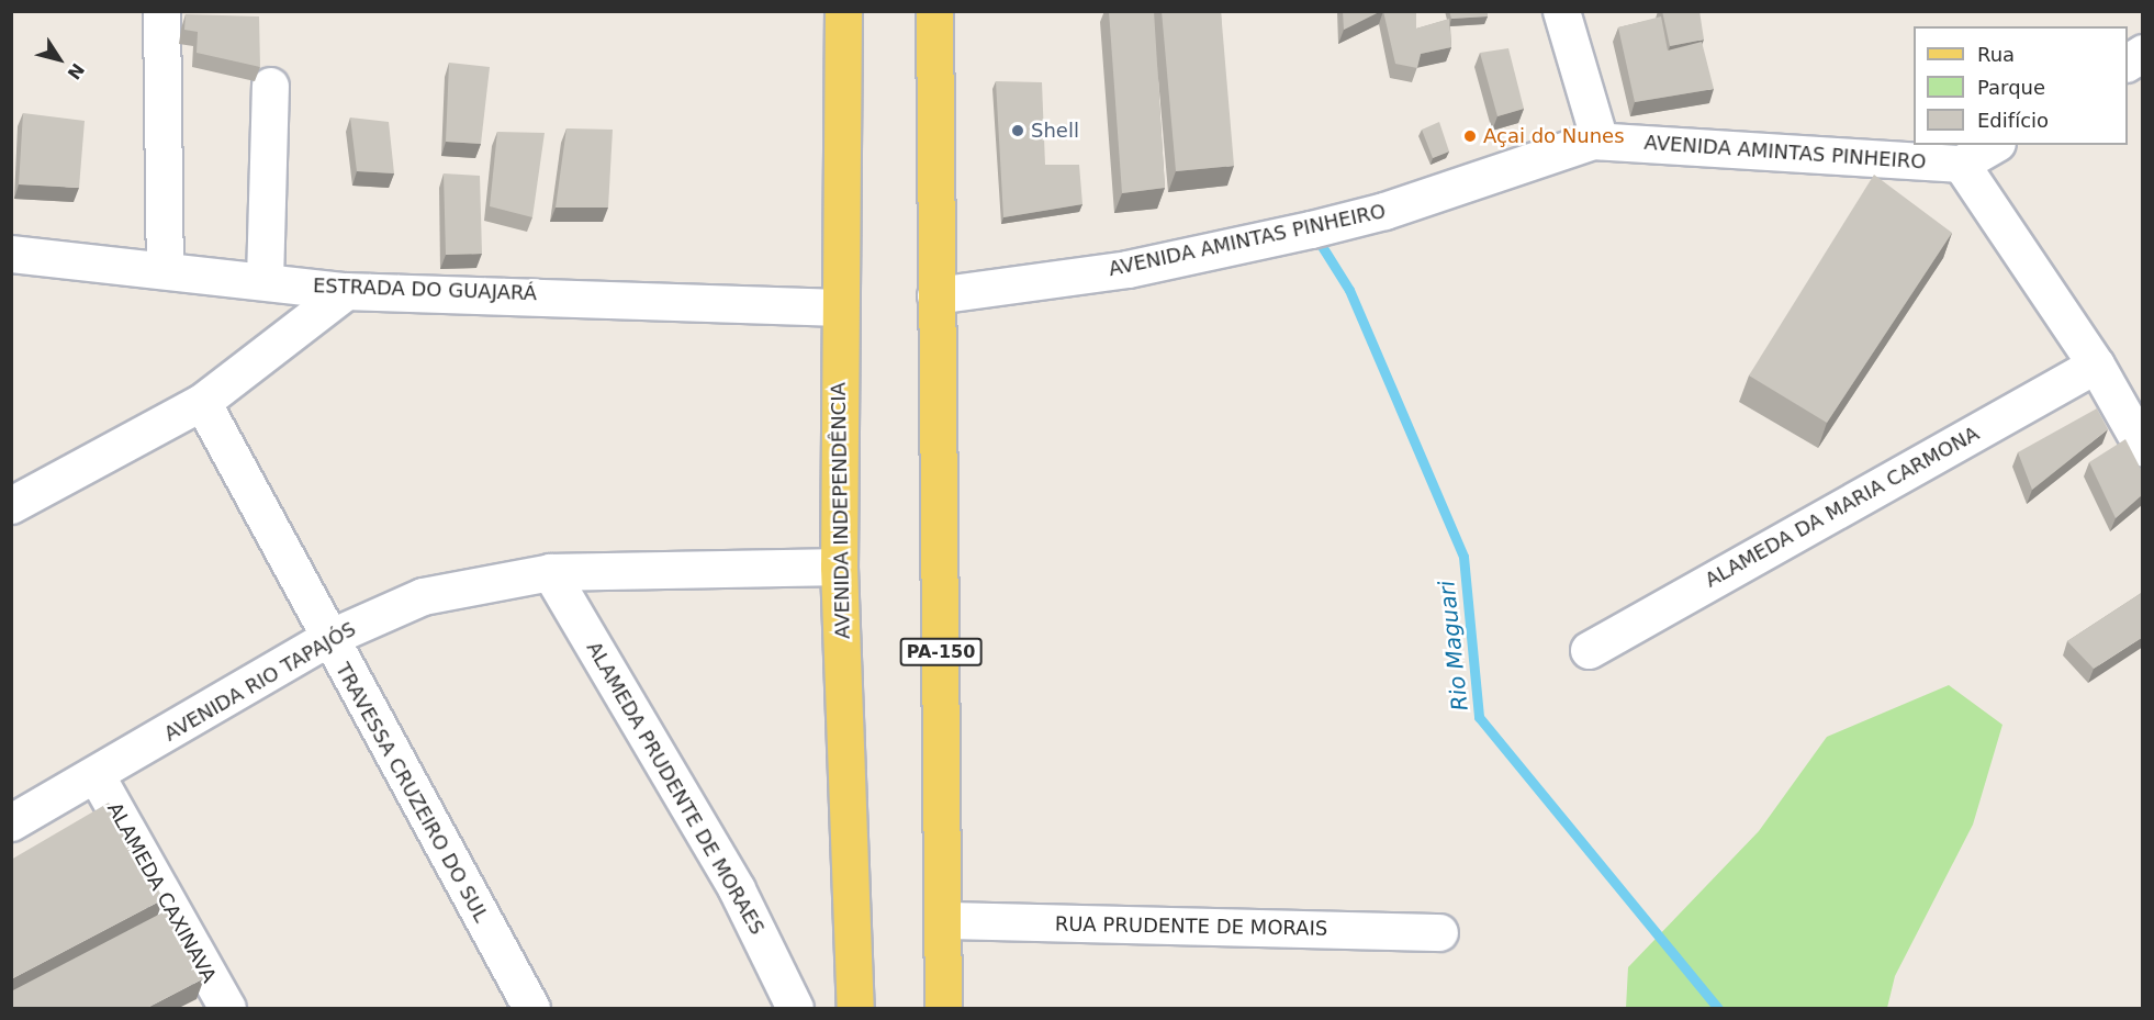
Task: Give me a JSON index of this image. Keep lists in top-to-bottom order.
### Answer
{
  "streets": {
    "main road": ["AVENIDA INDEPENDÊNCIA", "PA-150"],
    "street": [
      "AVENIDA AMINTAS PINHEIRO",
      "ESTRADA DO GUAJARÁ",
      "ALAMEDA DA MARIA CARMONA",
      "AVENIDA RIO TAPAJÓS",
      "ALAMEDA PRUDENTE DE MORAES",
      "TRAVESSA CRUZEIRO DO SUL",
      "ALAMEDA CAXINAVA",
      "RUA PRUDENTE DE MORAIS"
    ]
  },
  "crossings": [
    ["AVENIDA AMINTAS PINHEIRO", "PA-150"],
    ["ESTRADA DO GUAJARÁ", "AVENIDA INDEPENDÊNCIA"],
    ["AVENIDA INDEPENDÊNCIA", "AVENIDA RIO TAPAJÓS"],
    ["PA-150", "RUA PRUDENTE DE MORAIS"],
    ["AVENIDA RIO TAPAJÓS", "ALAMEDA PRUDENTE DE MORAES"],
    ["AVENIDA RIO TAPAJÓS", "TRAVESSA CRUZEIRO DO SUL"],
    ["AVENIDA RIO TAPAJÓS", "ALAMEDA CAXINAVA"]
  ],
  "water": ["Rio Maguari"],
  "places": ["Shell", "Açai do Nunes"],
  "legend": ["Rua", "Parque", "Edifício"],
  "north": "bottom right"
}
